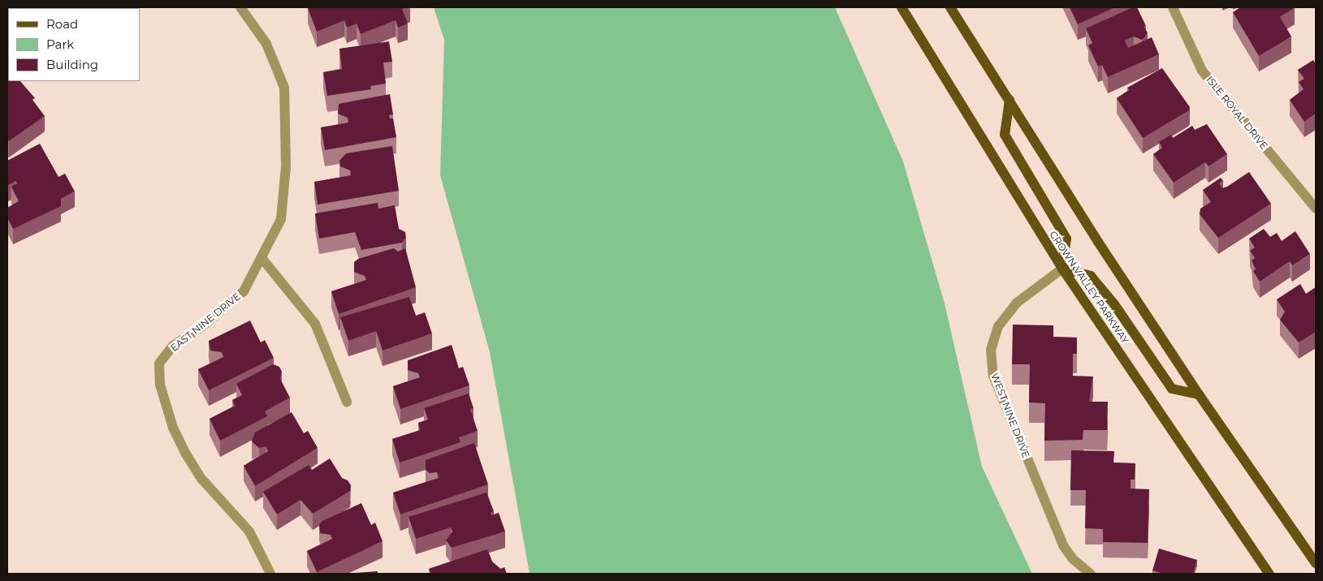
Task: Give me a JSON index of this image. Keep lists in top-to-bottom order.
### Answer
{
  "streets": {
    "main road": ["CROWN VALLEY PARKWAY"],
    "street": ["ISLE ROYAL DRIVE", "EAST NINE DRIVE", "WEST NINE DRIVE"]
  },
  "crossings": [
    ["CROWN VALLEY PARKWAY", "WEST NINE DRIVE"]
  ],
  "legend": ["Road", "Park", "Building"]
}
